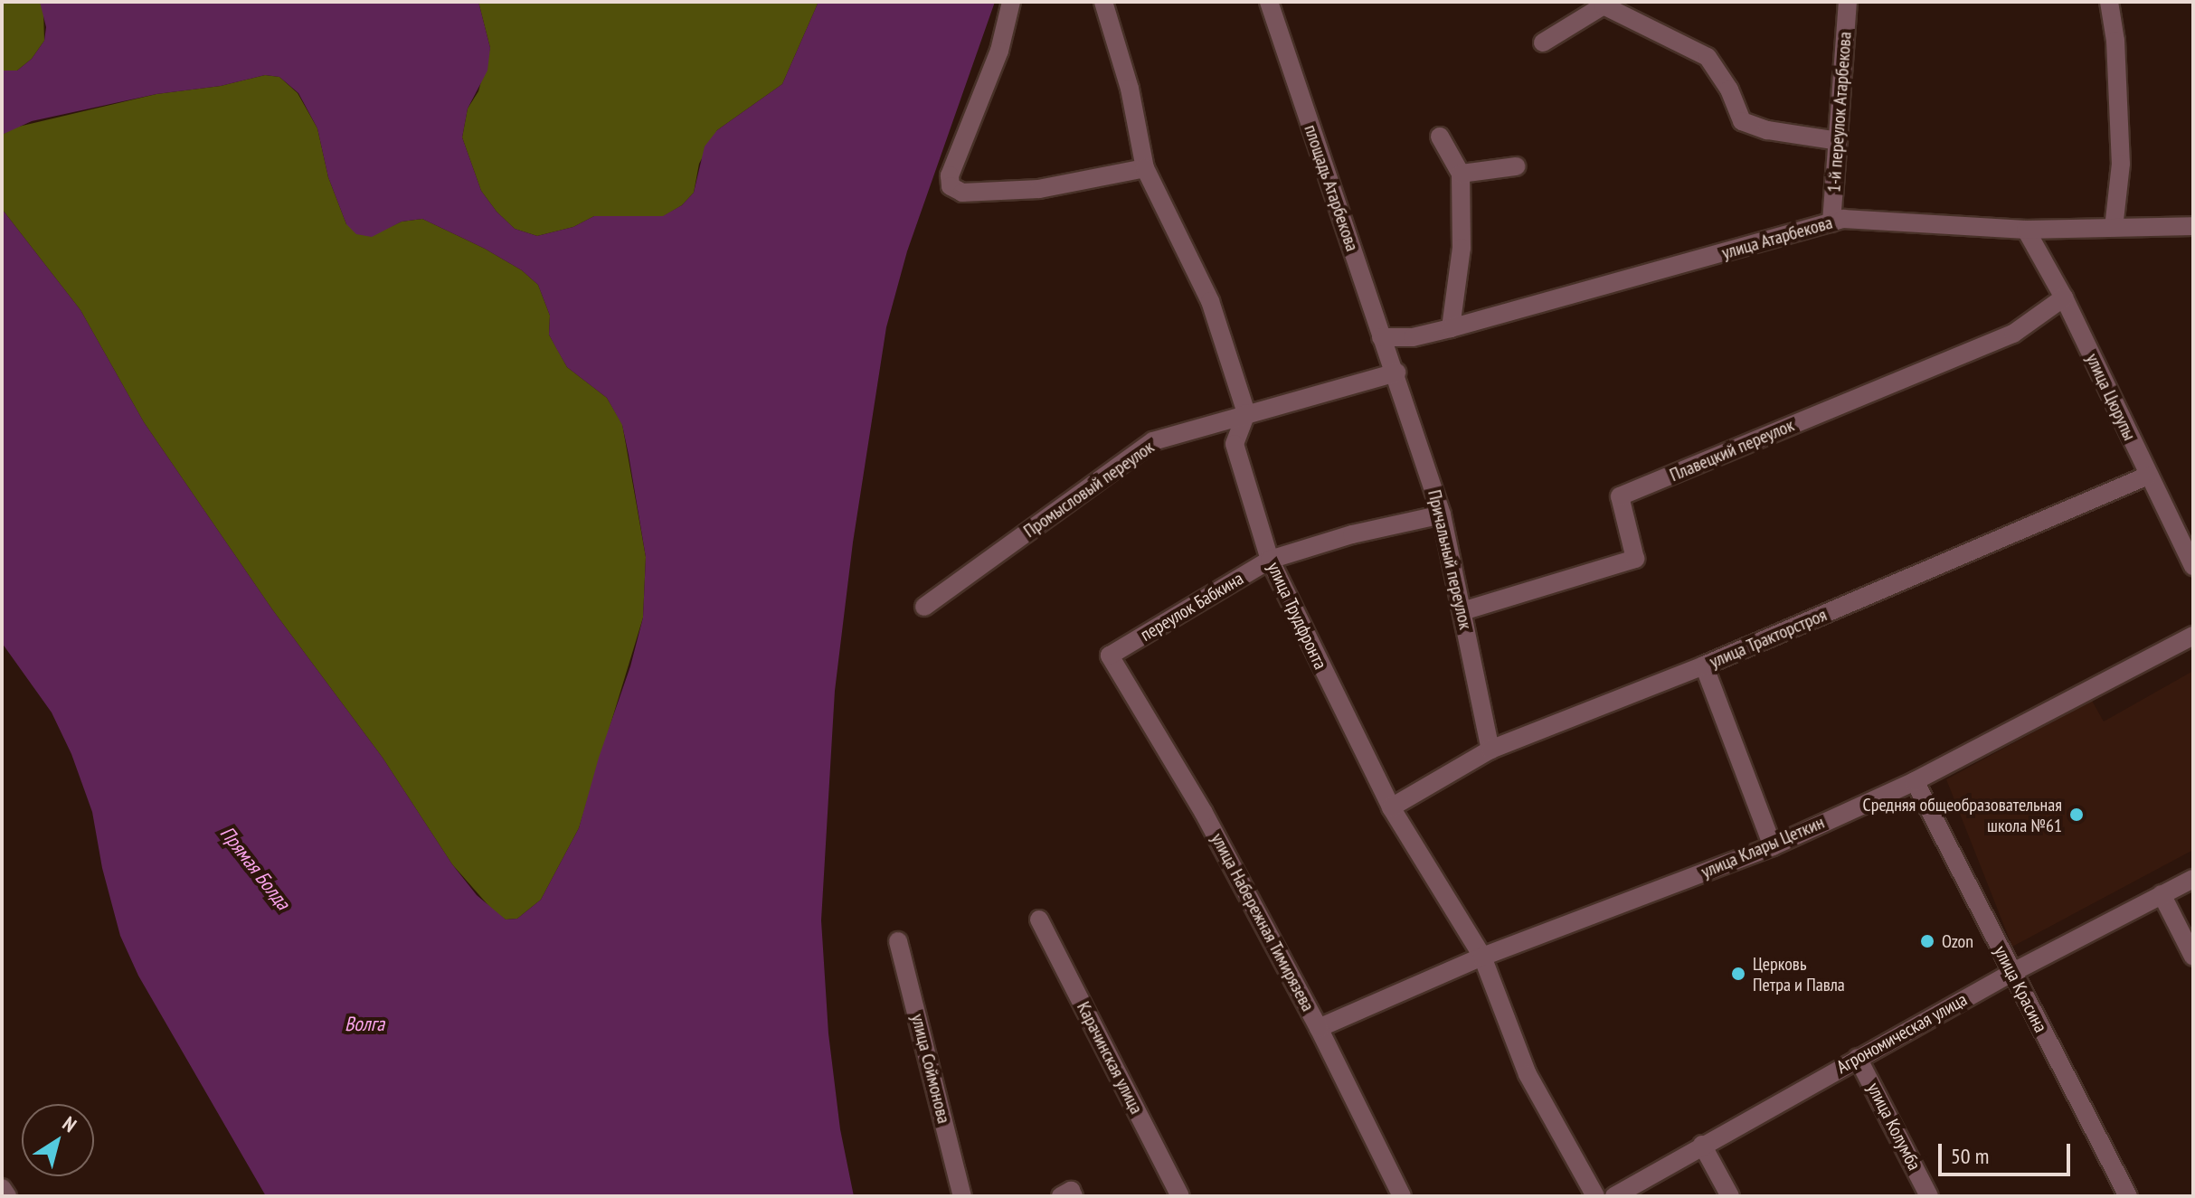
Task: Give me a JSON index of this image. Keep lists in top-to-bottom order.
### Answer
{
  "streets": {
    "street": [
      "1-й переулок Атарбекова",
      "площадь Атарбекова",
      "улица Атарбекова",
      "улица Цюрупы",
      "Плавецкий переулок",
      "Промысловый переулок",
      "Причальный переулок",
      "переулок Бабкина",
      "улица Трудфронта",
      "улица Тракторстроя",
      "улица Клары Цеткин",
      "улица Набережная Тимирязева",
      "улица Красина",
      "Агрономическая улица",
      "Карачинская улица",
      "улица Соймонова",
      "улица Колумба"
    ]
  },
  "crossings": [
    ["1-й переулок Атарбекова", "улица Атарбекова"],
    ["площадь Атарбекова", "улица Атарбекова"],
    ["площадь Атарбекова", "Промысловый переулок"],
    ["площадь Атарбекова", "Причальный переулок"],
    ["улица Атарбекова", "улица Цюрупы"],
    ["улица Цюрупы", "Плавецкий переулок"],
    ["улица Цюрупы", "улица Тракторстроя"],
    ["Плавецкий переулок", "Причальный переулок"],
    ["Промысловый переулок", "Причальный переулок"],
    ["Промысловый переулок", "улица Трудфронта"],
    ["Причальный переулок", "переулок Бабкина"],
    ["Причальный переулок", "улица Тракторстроя"],
    ["переулок Бабкина", "улица Трудфронта"],
    ["переулок Бабкина", "улица Набережная Тимирязева"],
    ["улица Трудфронта", "улица Тракторстроя"],
    ["улица Трудфронта", "улица Клары Цеткин"],
    ["улица Клары Цеткин", "улица Набережная Тимирязева"],
    ["улица Клары Цеткин", "улица Красина"],
    ["улица Красина", "Агрономическая улица"],
    ["Агрономическая улица", "улица Колумба"]
  ],
  "water": ["Прямая Болда", "Волга"],
  "places": ["Средняя общеобразовательная школа №61", "Ozon", "Церковь Петра и Павла"],
  "scale_bar": "50 m",
  "north": "top right"
}
